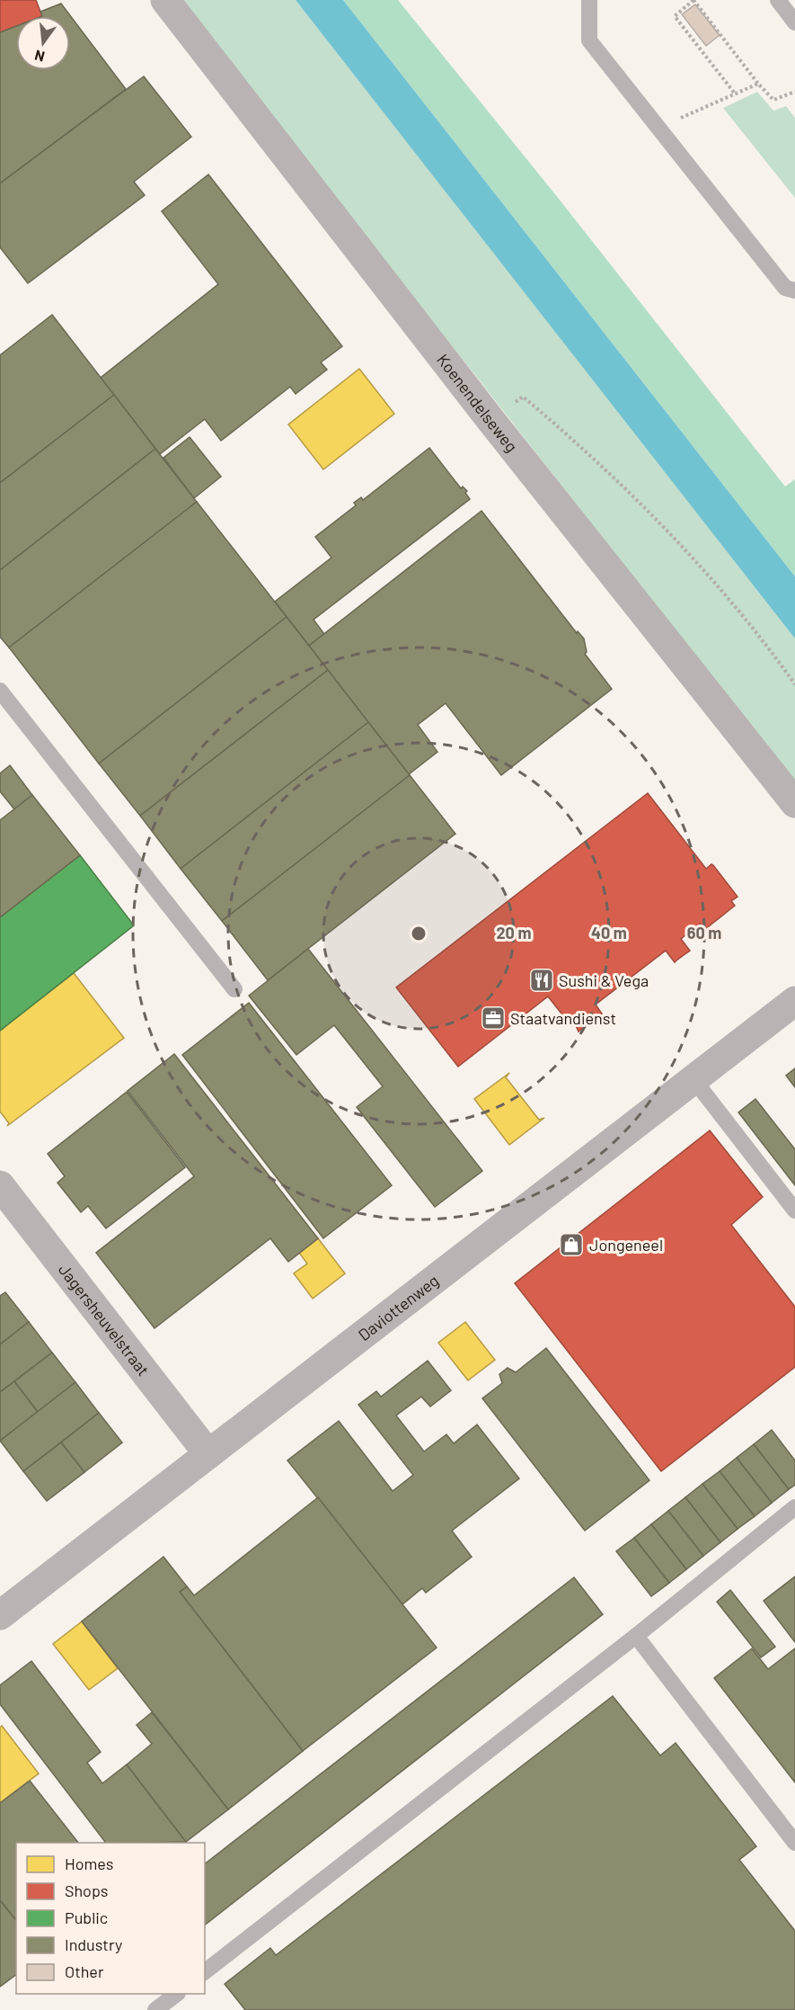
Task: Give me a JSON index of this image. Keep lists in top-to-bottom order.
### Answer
{
  "streets": {
    "street": ["Koenendelseweg", "Daviottenweg", "Jagersheuvelstraat"]
  },
  "crossings": [
    ["Daviottenweg", "Jagersheuvelstraat"]
  ],
  "places": {
    "restaurant": ["Sushi & Vega"],
    "office": ["Staatvandienst"],
    "shop": ["Jongeneel"]
  },
  "legend": [
    "Homes",
    "Shops",
    "Public",
    "Industry",
    "Other"
  ],
  "north": "bottom",
  "rings": ["20 m", "40 m", "60 m"]
}
